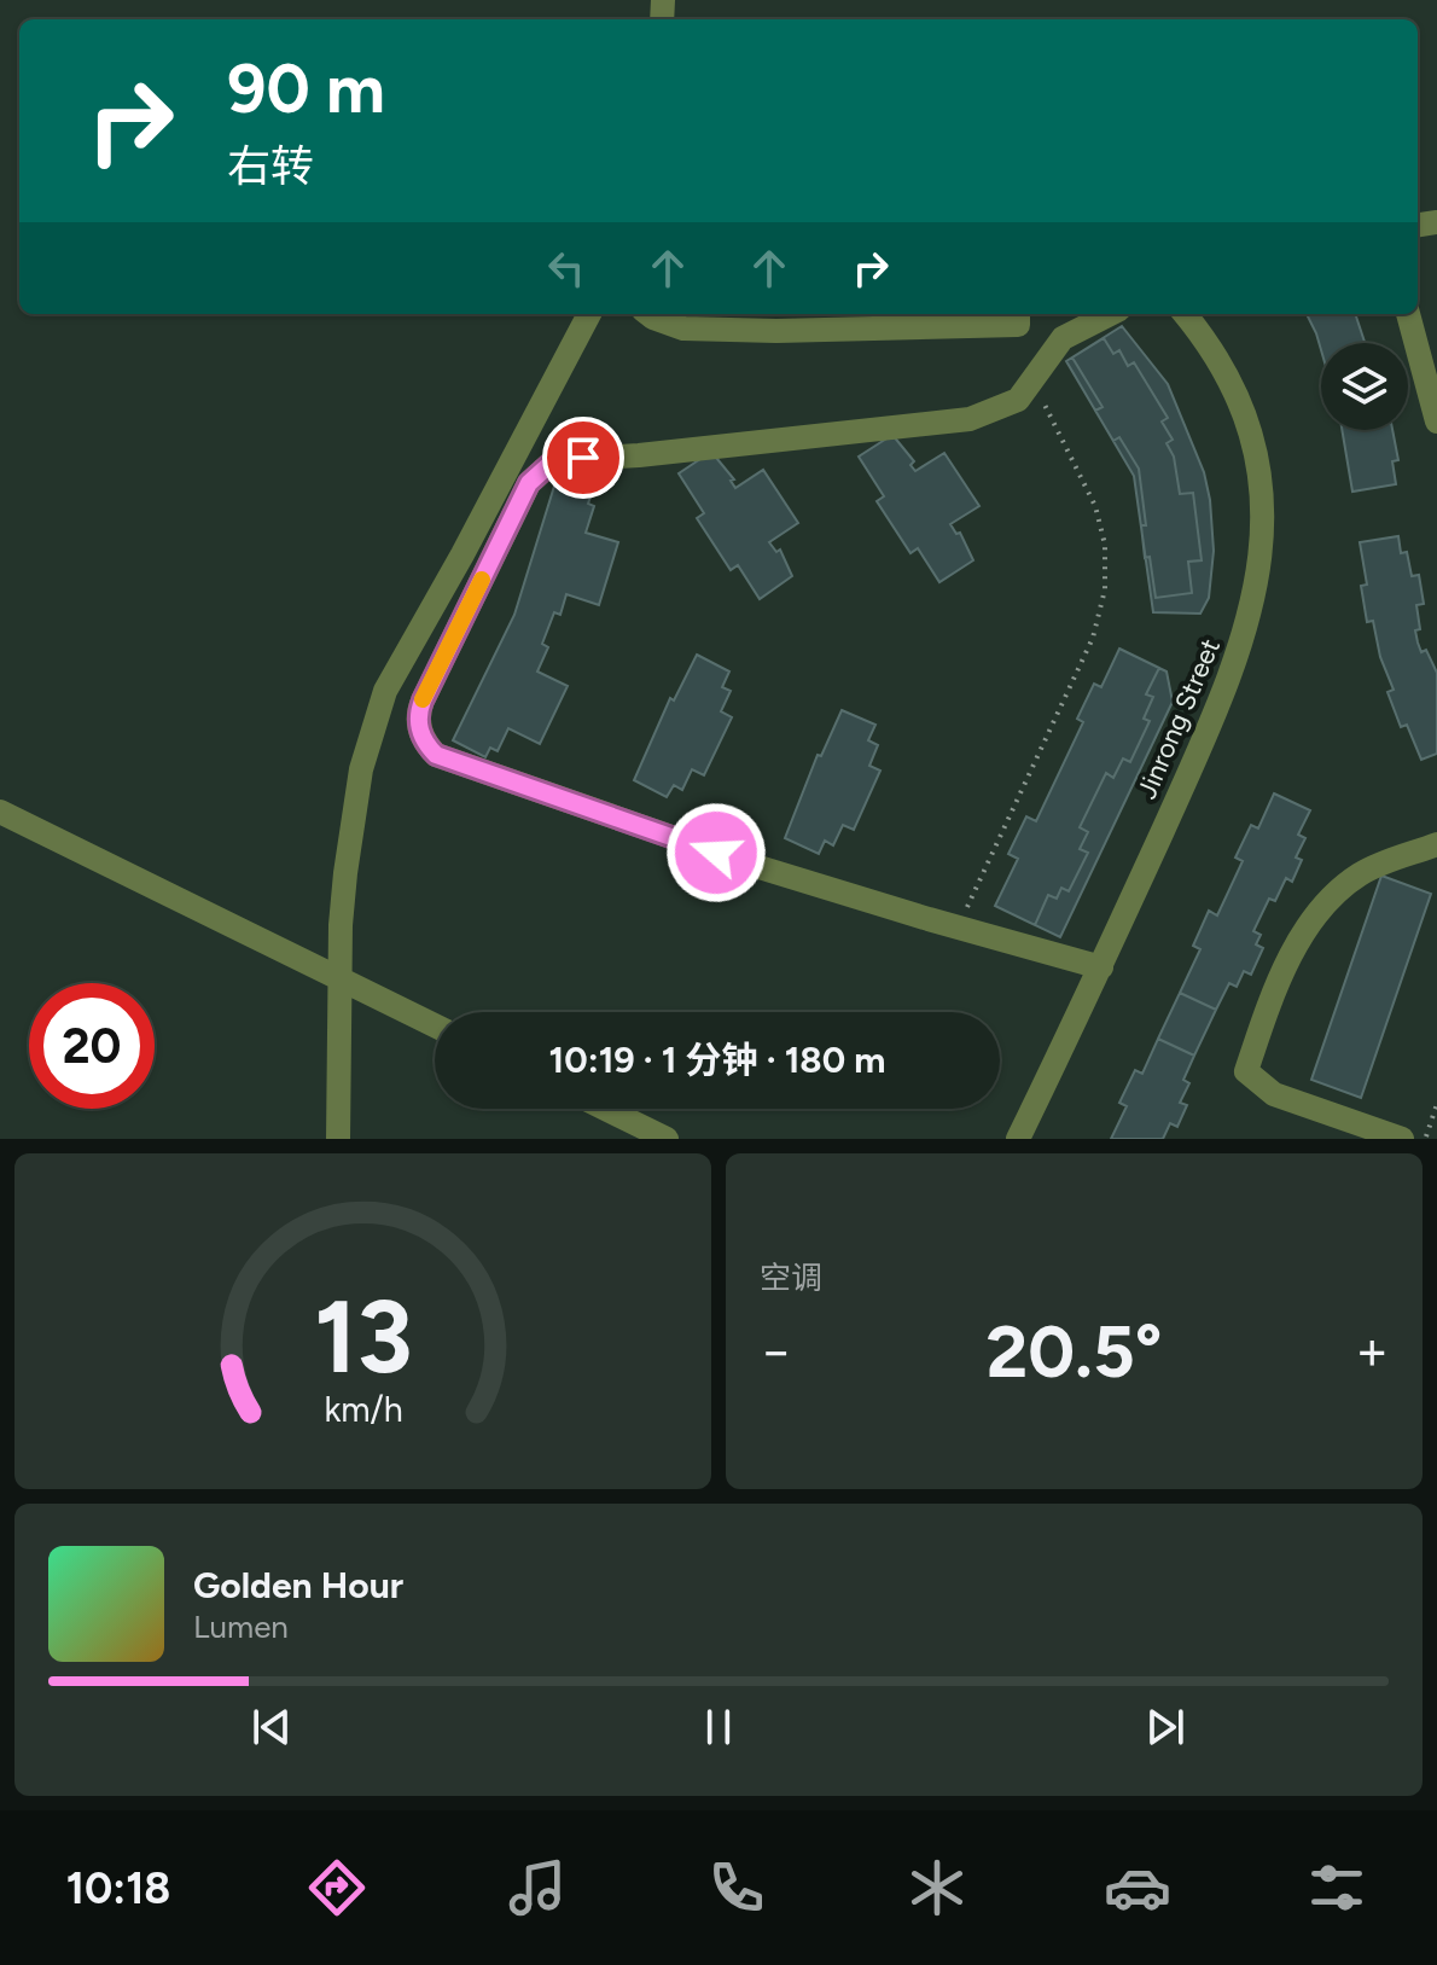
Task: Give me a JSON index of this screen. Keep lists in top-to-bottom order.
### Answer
{
  "streets": {
    "street": ["Jinrong Street"]
  },
  "page": {
    "turn": ["90 m", "右转"],
    "limit": "20",
    "trip": "10:19 · 1 分钟 · 180 m",
    "tile": "空调",
    "heat": ["−", "20.5°", "+"],
    "song": ["Golden Hour", "Lumen"],
    "tabs": "10:18",
    "gauge": ["13", "km/h"]
  }
}
